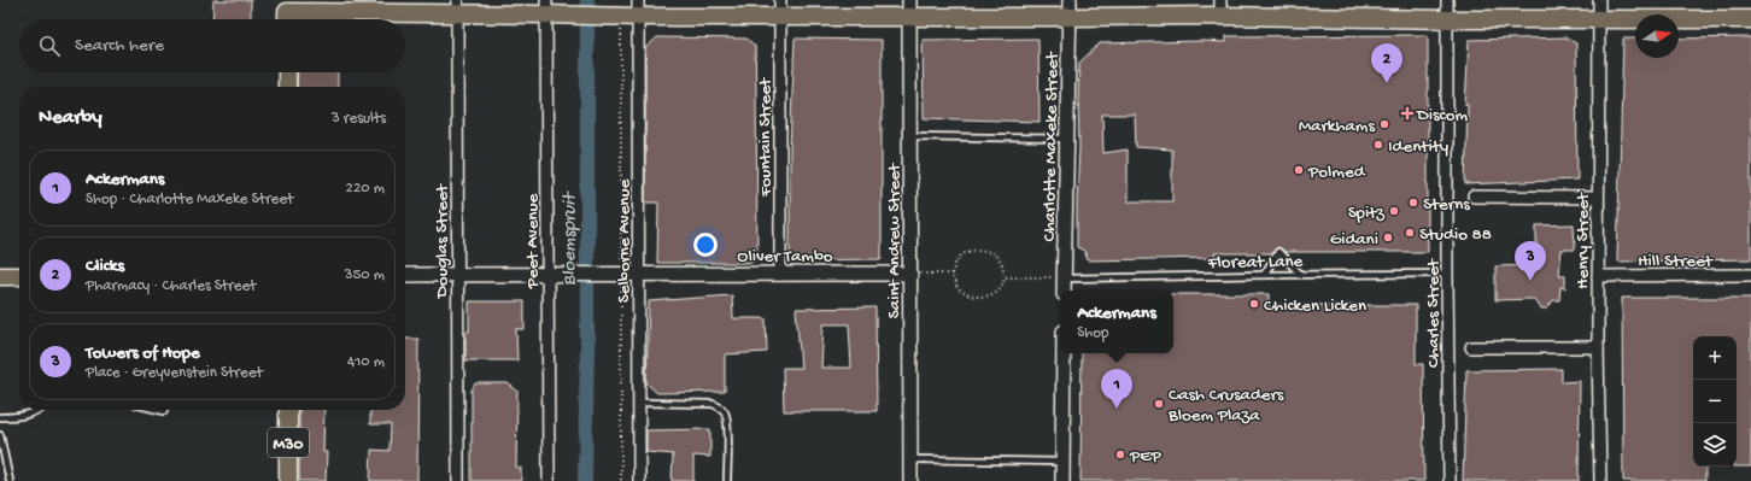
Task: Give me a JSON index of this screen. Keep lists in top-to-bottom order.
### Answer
{
  "streets": {
    "main road": ["M30"],
    "street": [
      "Fountain Street",
      "Charlotte Maxeke Street",
      "Douglas Street",
      "Peet Avenue",
      "Selborne Avenue",
      "Saint Andrew Street",
      "Henry Street",
      "Oliver Tambo",
      "Hill Street",
      "Charles Street"
    ],
    "lane": ["Floreat Lane"]
  },
  "crossings": [
    ["Fountain Street", "Oliver Tambo"],
    ["Charlotte Maxeke Street", "Floreat Lane"],
    ["Douglas Street", "Oliver Tambo"],
    ["Peet Avenue", "Oliver Tambo"],
    ["Selborne Avenue", "Oliver Tambo"],
    ["Saint Andrew Street", "Oliver Tambo"],
    ["Henry Street", "Hill Street"],
    ["Floreat Lane", "Charles Street"]
  ],
  "water": ["Bloemspruit"],
  "places": {
    "health": ["Discom"],
    "other": [
      "Markhams",
      "Identity",
      "Polmed",
      "Sterns",
      "Spitz",
      "Studio 88",
      "Gidani",
      "Chicken Licken",
      "Cash Crusaders Bloem Plaza",
      "PEP"
    ]
  },
  "north": "right",
  "page": {
    "search": "Search here",
    "pins": ["2", "3", "1"],
    "heading": ["Nearby", "3 results"],
    "list": [
      {
        "mark": "1",
        "name": "Ackermans",
        "note": "Shop · Charlotte Maxeke Street",
        "value": "220 m"
      },
      {
        "mark": "2",
        "name": "Clicks",
        "note": "Pharmacy · Charles Street",
        "value": "350 m"
      },
      {
        "mark": "3",
        "name": "Towers of Hope",
        "note": "Place · Greyvenstein Street",
        "value": "410 m"
      }
    ],
    "popup": ["Ackermans", "Shop"],
    "map_buttons": ["+", "−"]
  }
}
